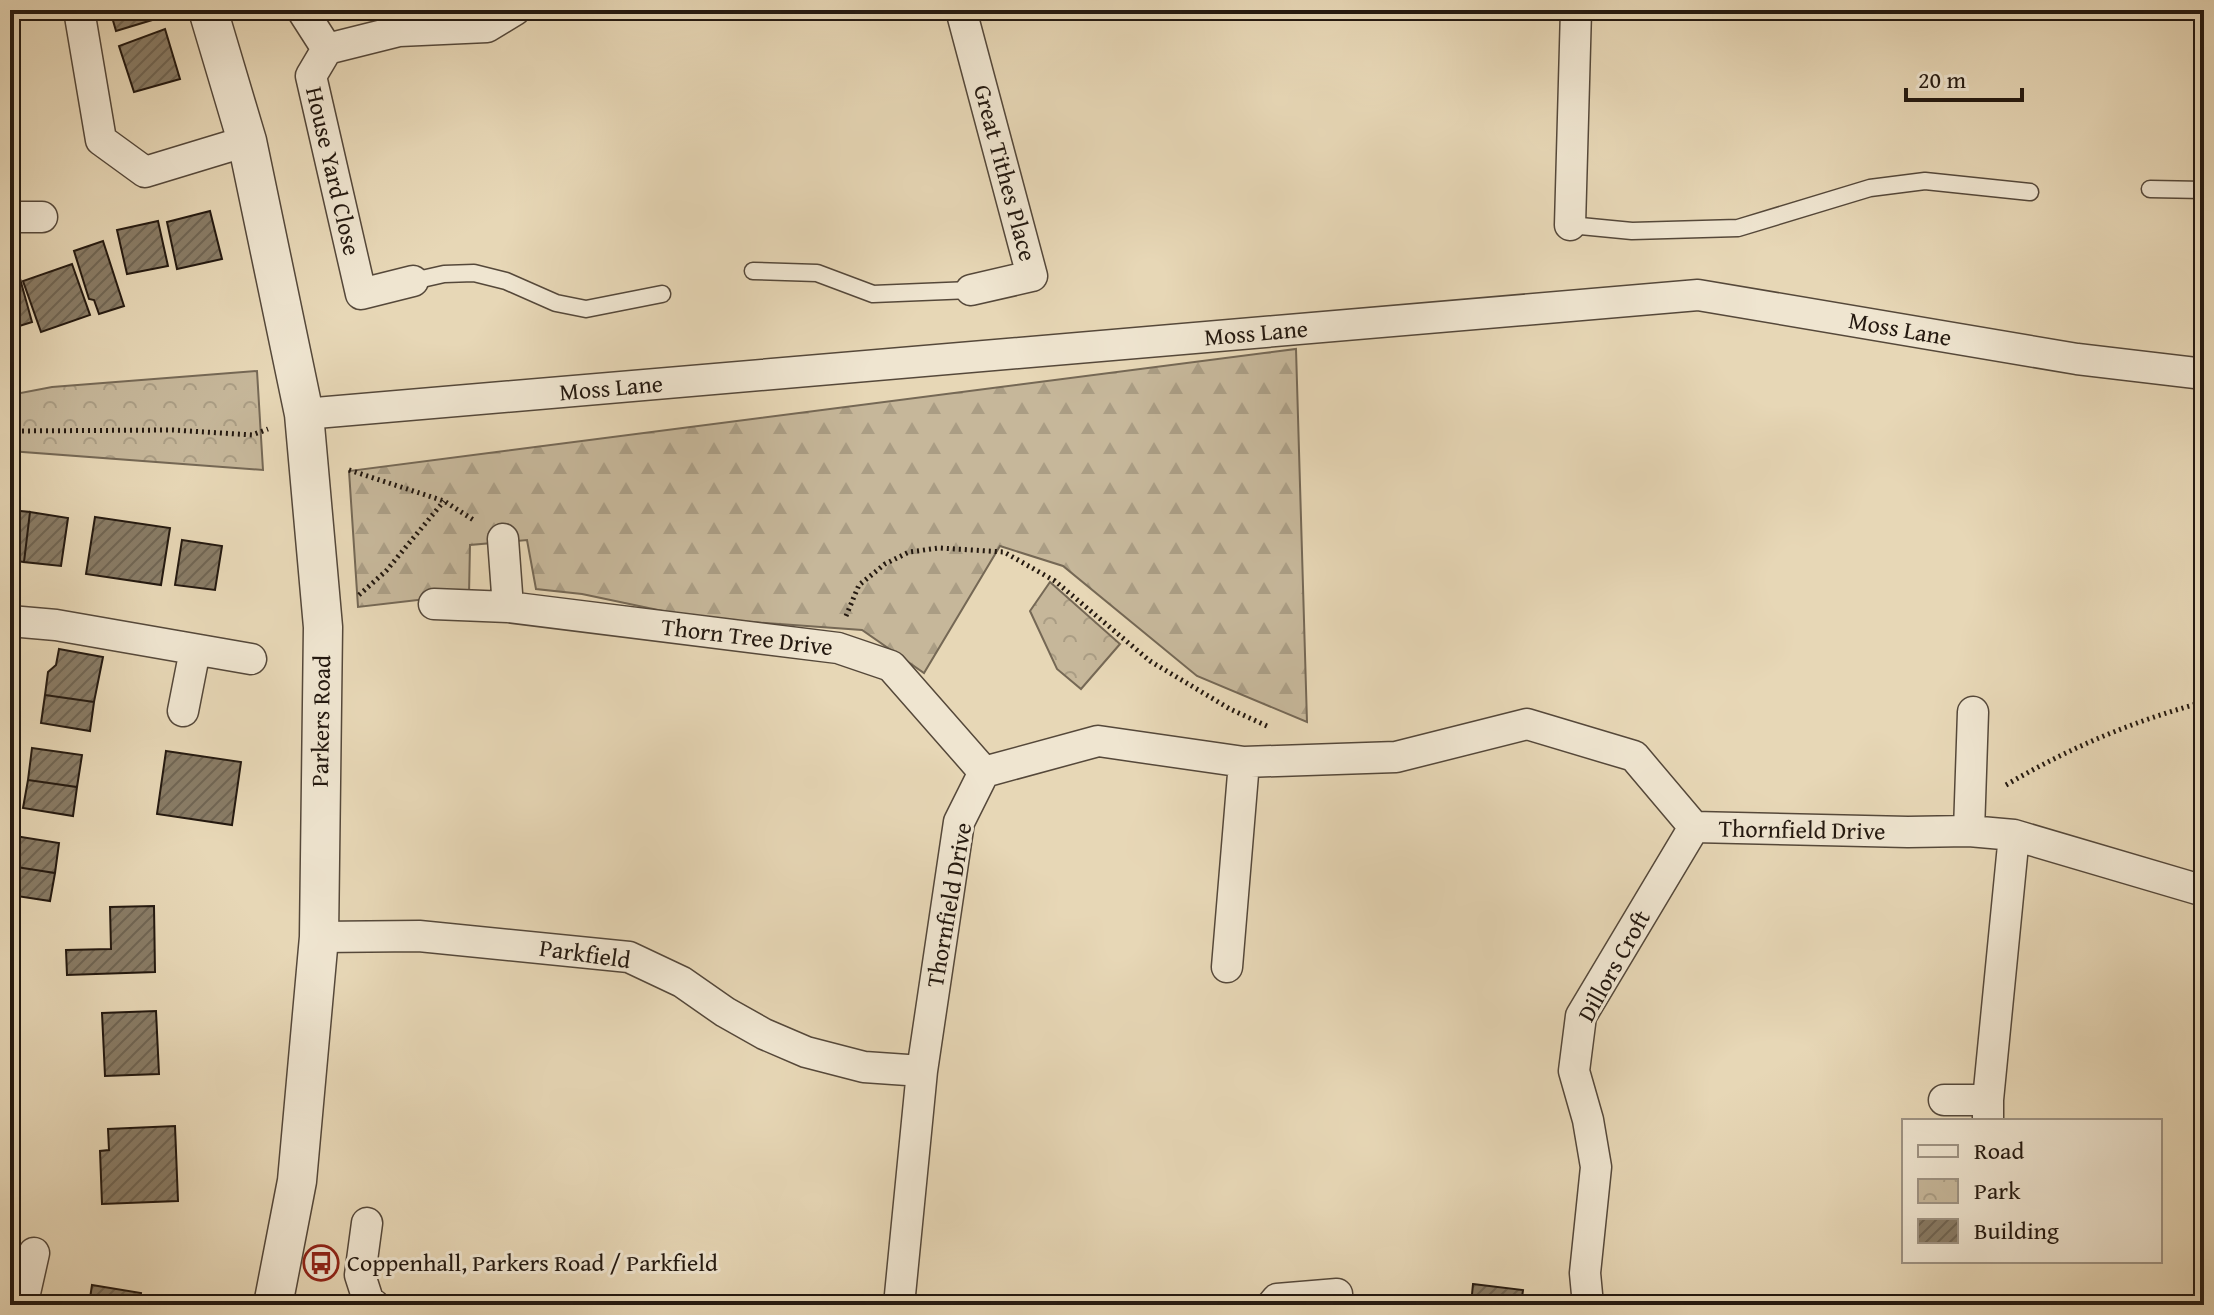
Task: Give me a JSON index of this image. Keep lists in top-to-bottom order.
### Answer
{
  "streets": {
    "street": [
      "House Yard Close",
      "Great Tithes Place",
      "Moss Lane",
      "Thorn Tree Drive",
      "Parkers Road",
      "Thornfield Drive",
      "Parkfield",
      "Dillors Croft"
    ]
  },
  "crossings": [
    ["Moss Lane", "Parkers Road"],
    ["Thorn Tree Drive", "Thornfield Drive"],
    ["Parkers Road", "Parkfield"],
    ["Thornfield Drive", "Parkfield"],
    ["Thornfield Drive", "Dillors Croft"]
  ],
  "places": {
    "bus stop": ["Coppenhall, Parkers Road / Parkfield"]
  },
  "legend": ["Road", "Park", "Building"],
  "scale_bar": "20 m"
}
